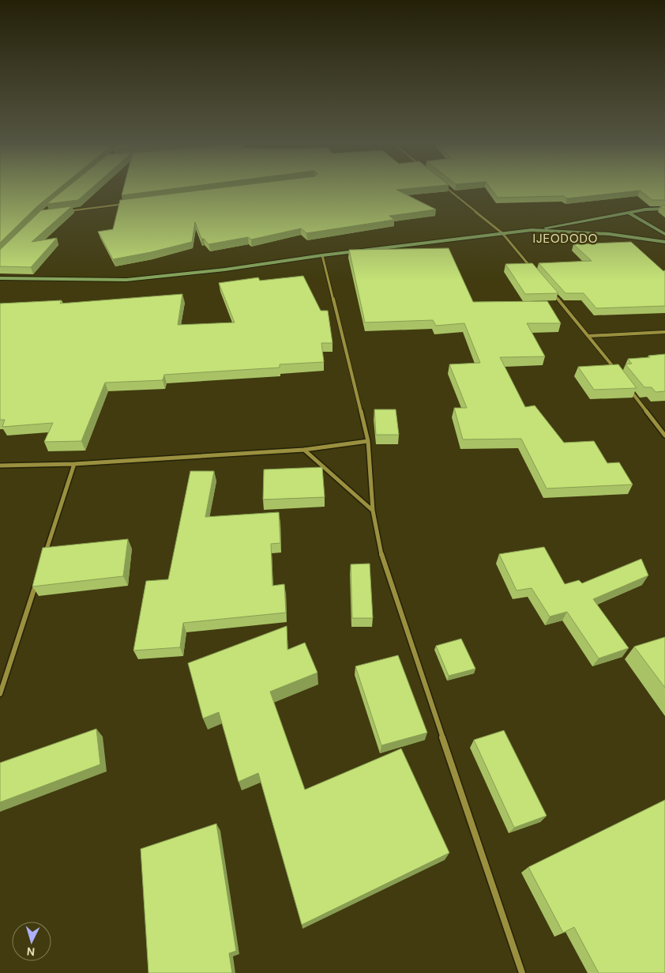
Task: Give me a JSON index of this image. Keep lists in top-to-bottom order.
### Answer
{
  "districts": ["IJEODODO"],
  "north": "bottom"
}
